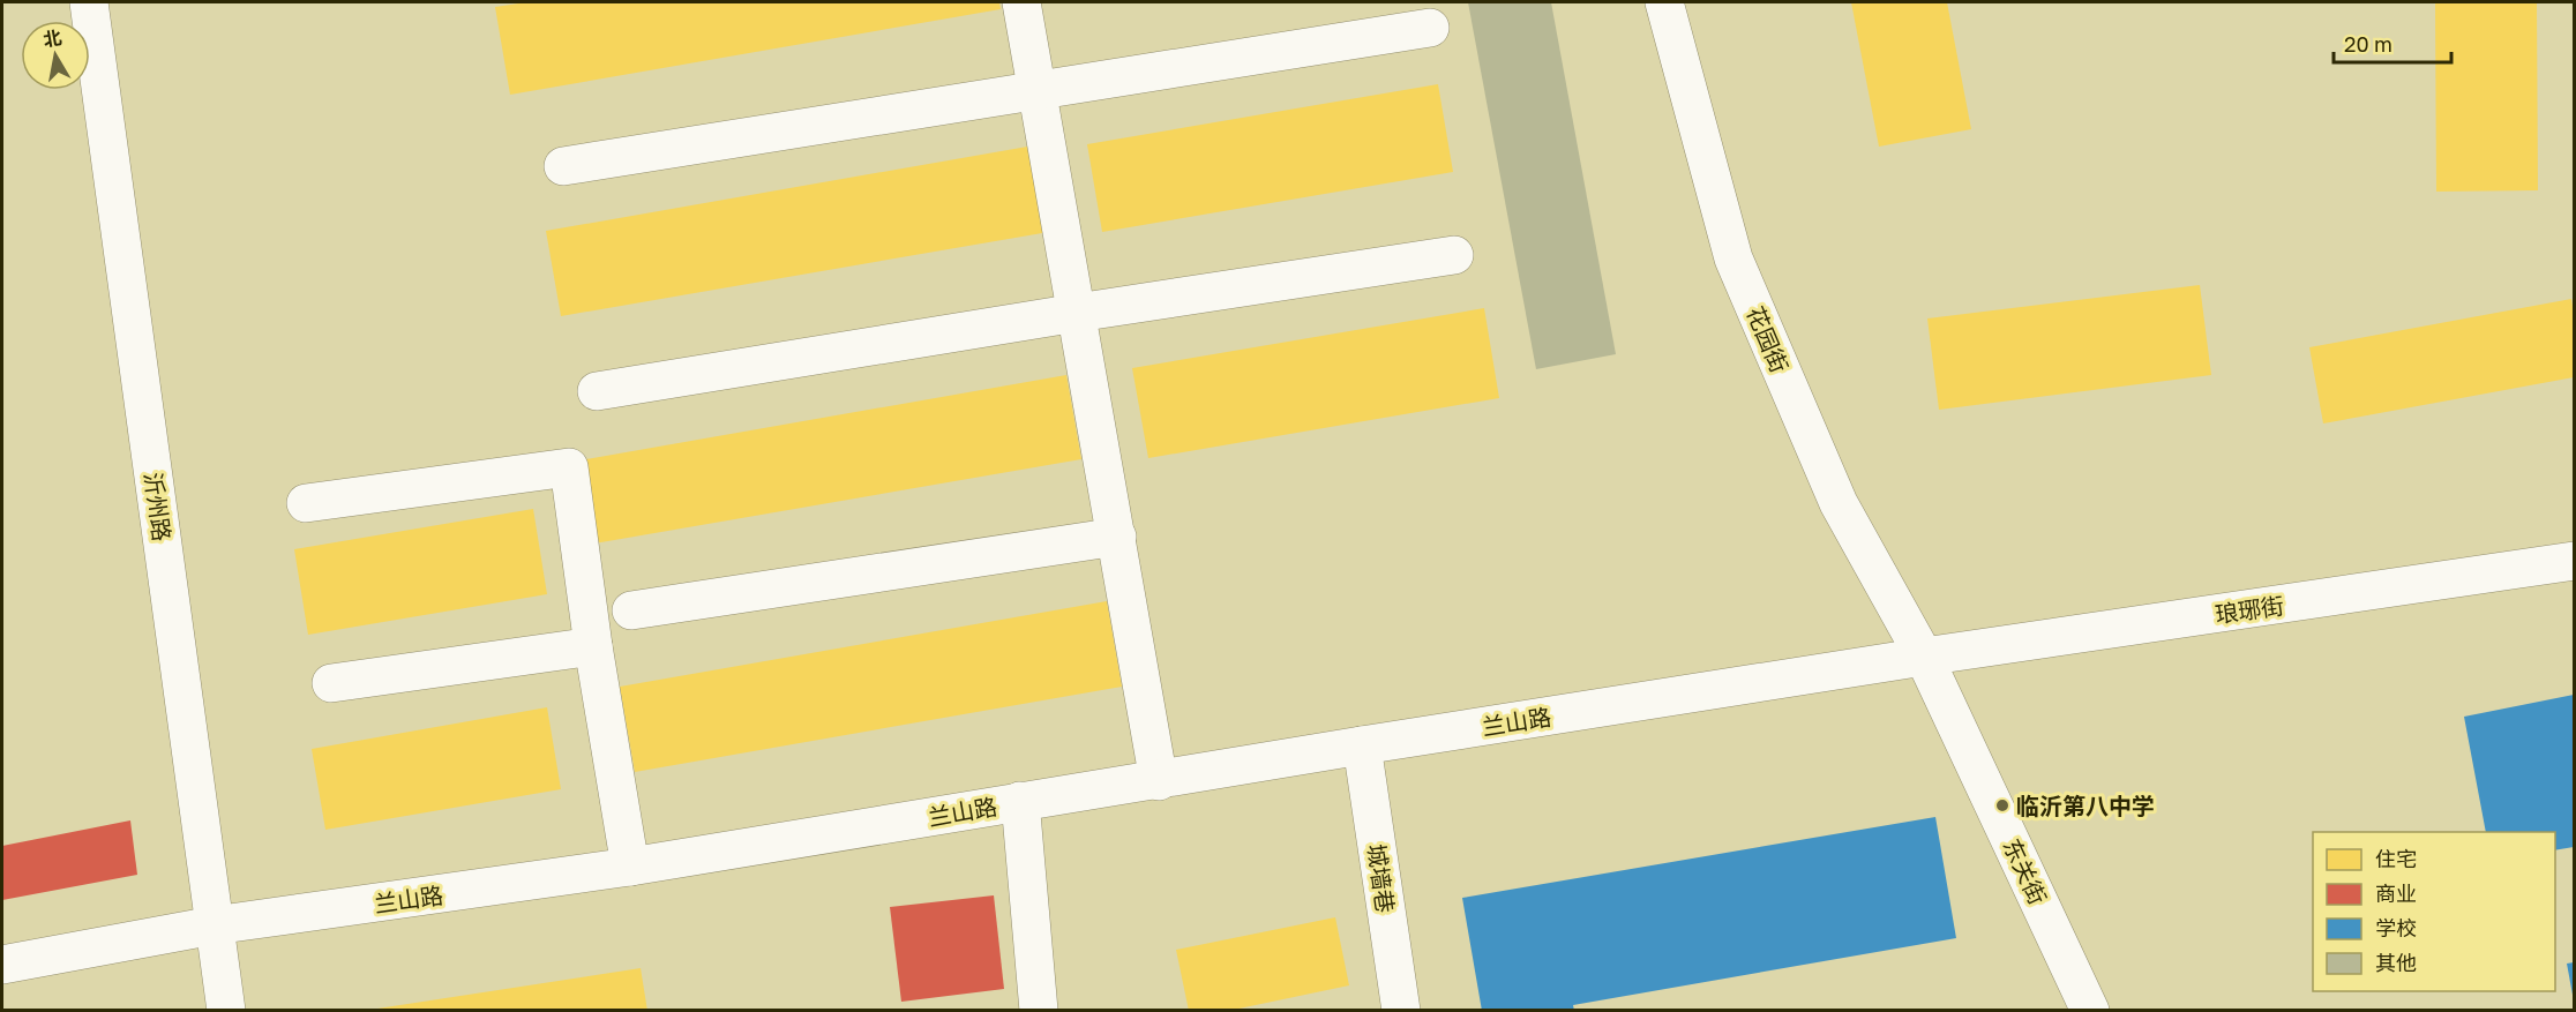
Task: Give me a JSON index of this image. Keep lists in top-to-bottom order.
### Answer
{
  "streets": {
    "street": [
      "花园街",
      "沂州路",
      "琅琊街",
      "兰山路",
      "东关街",
      "城墙巷"
    ]
  },
  "crossings": [
    ["花园街", "琅琊街"],
    ["花园街", "兰山路"],
    ["花园街", "东关街"],
    ["沂州路", "兰山路"],
    ["琅琊街", "兰山路"],
    ["琅琊街", "东关街"],
    ["兰山路", "东关街"],
    ["兰山路", "城墙巷"]
  ],
  "places": ["临沂第八中学"],
  "legend": [
    "住宅",
    "商业",
    "学校",
    "其他"
  ],
  "scale_bar": "20 m",
  "north": "top"
}
